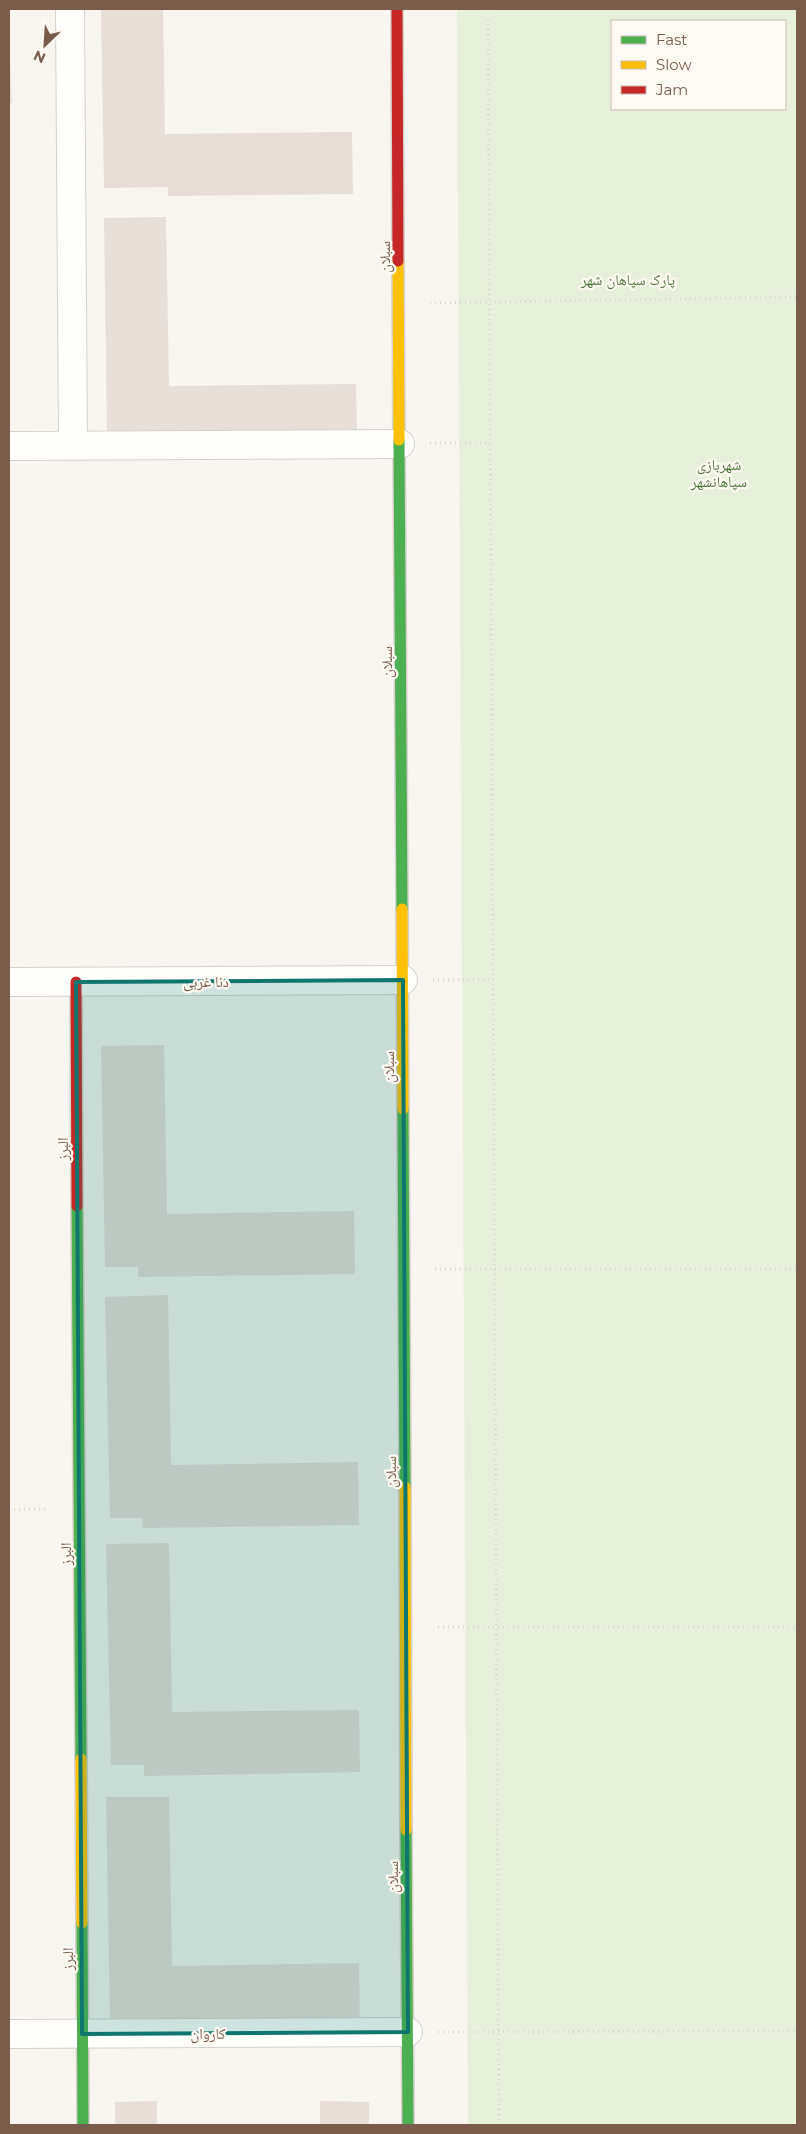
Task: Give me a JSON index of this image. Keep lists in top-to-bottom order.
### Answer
{
  "streets": {
    "street": [
      "سبلان",
      "دنا غربی",
      "البرز",
      "کاروان"
    ]
  },
  "crossings": [
    ["سبلان", "دنا غربی"],
    ["سبلان", "کاروان"],
    ["دنا غربی", "البرز"],
    ["البرز", "کاروان"]
  ],
  "parks": ["پارک سپاهان شهر", "شهربازی سپاهانشهر"],
  "legend": ["Fast", "Slow", "Jam"],
  "north": "bottom left"
}
